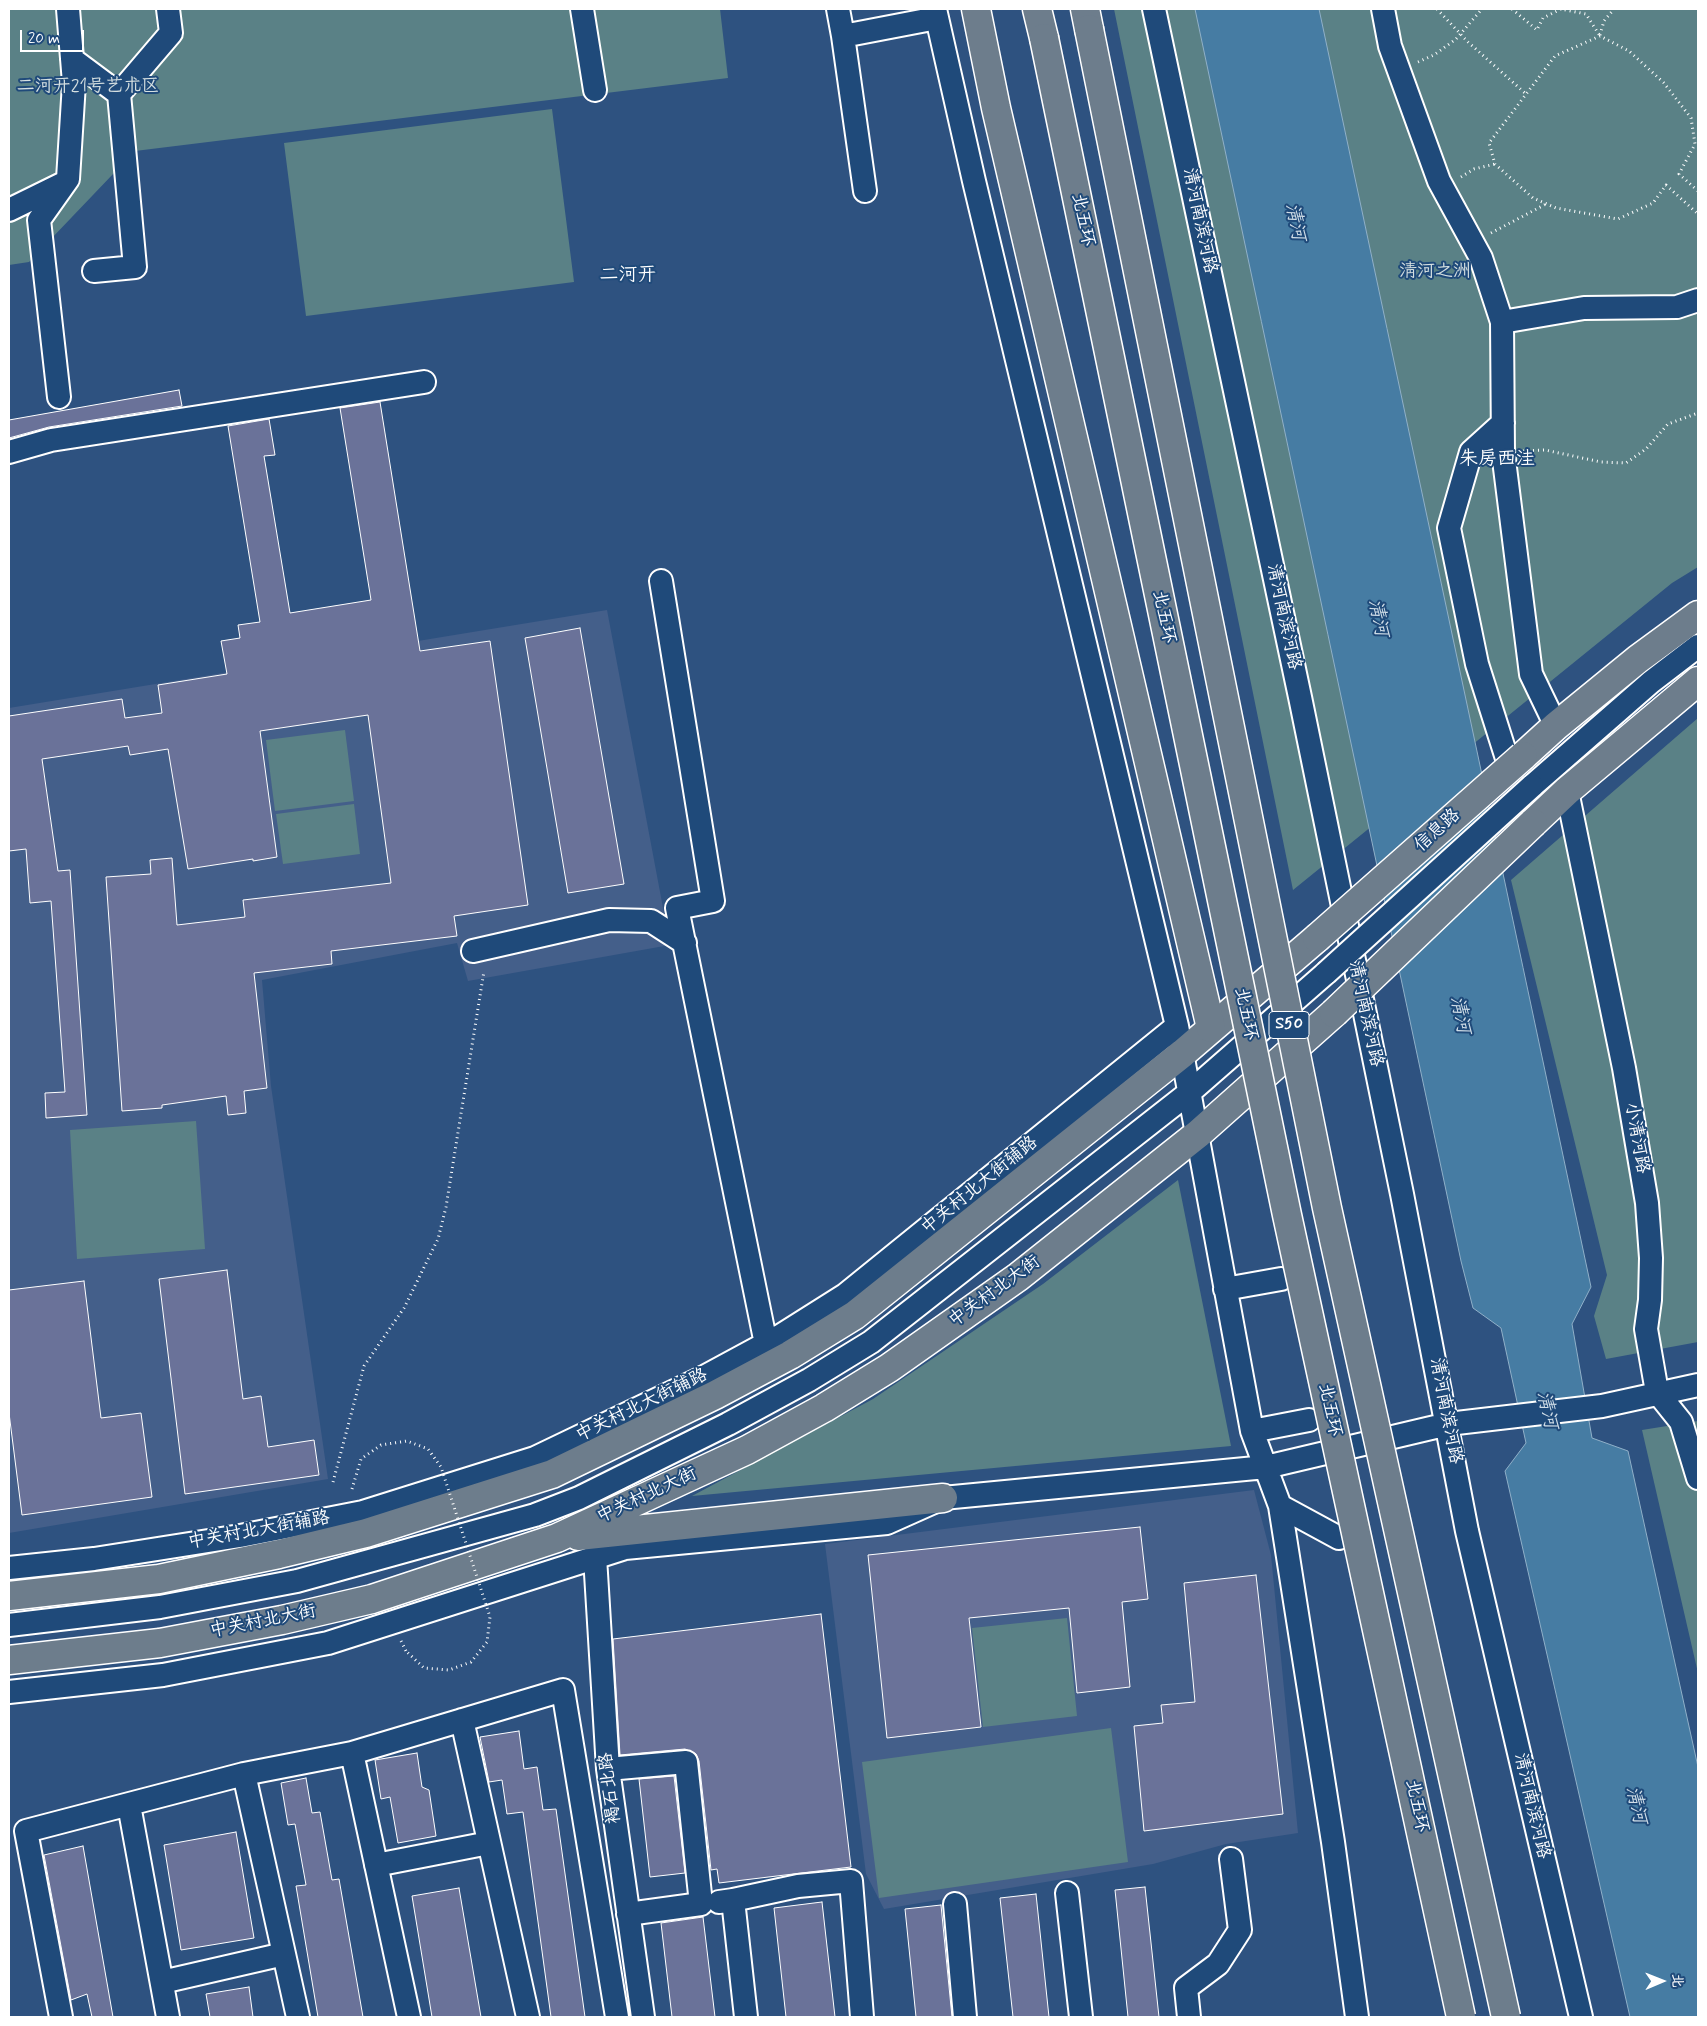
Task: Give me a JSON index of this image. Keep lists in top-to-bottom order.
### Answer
{
  "streets": {
    "main road": [
      "北五环",
      "信息路",
      "S50",
      "中关村北大街"
    ],
    "street": [
      "清河南滨河路",
      "小清河路",
      "中关村北大街辅路",
      "褐石北路"
    ]
  },
  "crossings": [
    ["信息路", "中关村北大街"]
  ],
  "districts": ["二河开", "朱房西洼"],
  "water": ["清河"],
  "parks": ["二河开21号艺术区", "清河之洲"],
  "scale_bar": "20 m",
  "north": "right"
}
